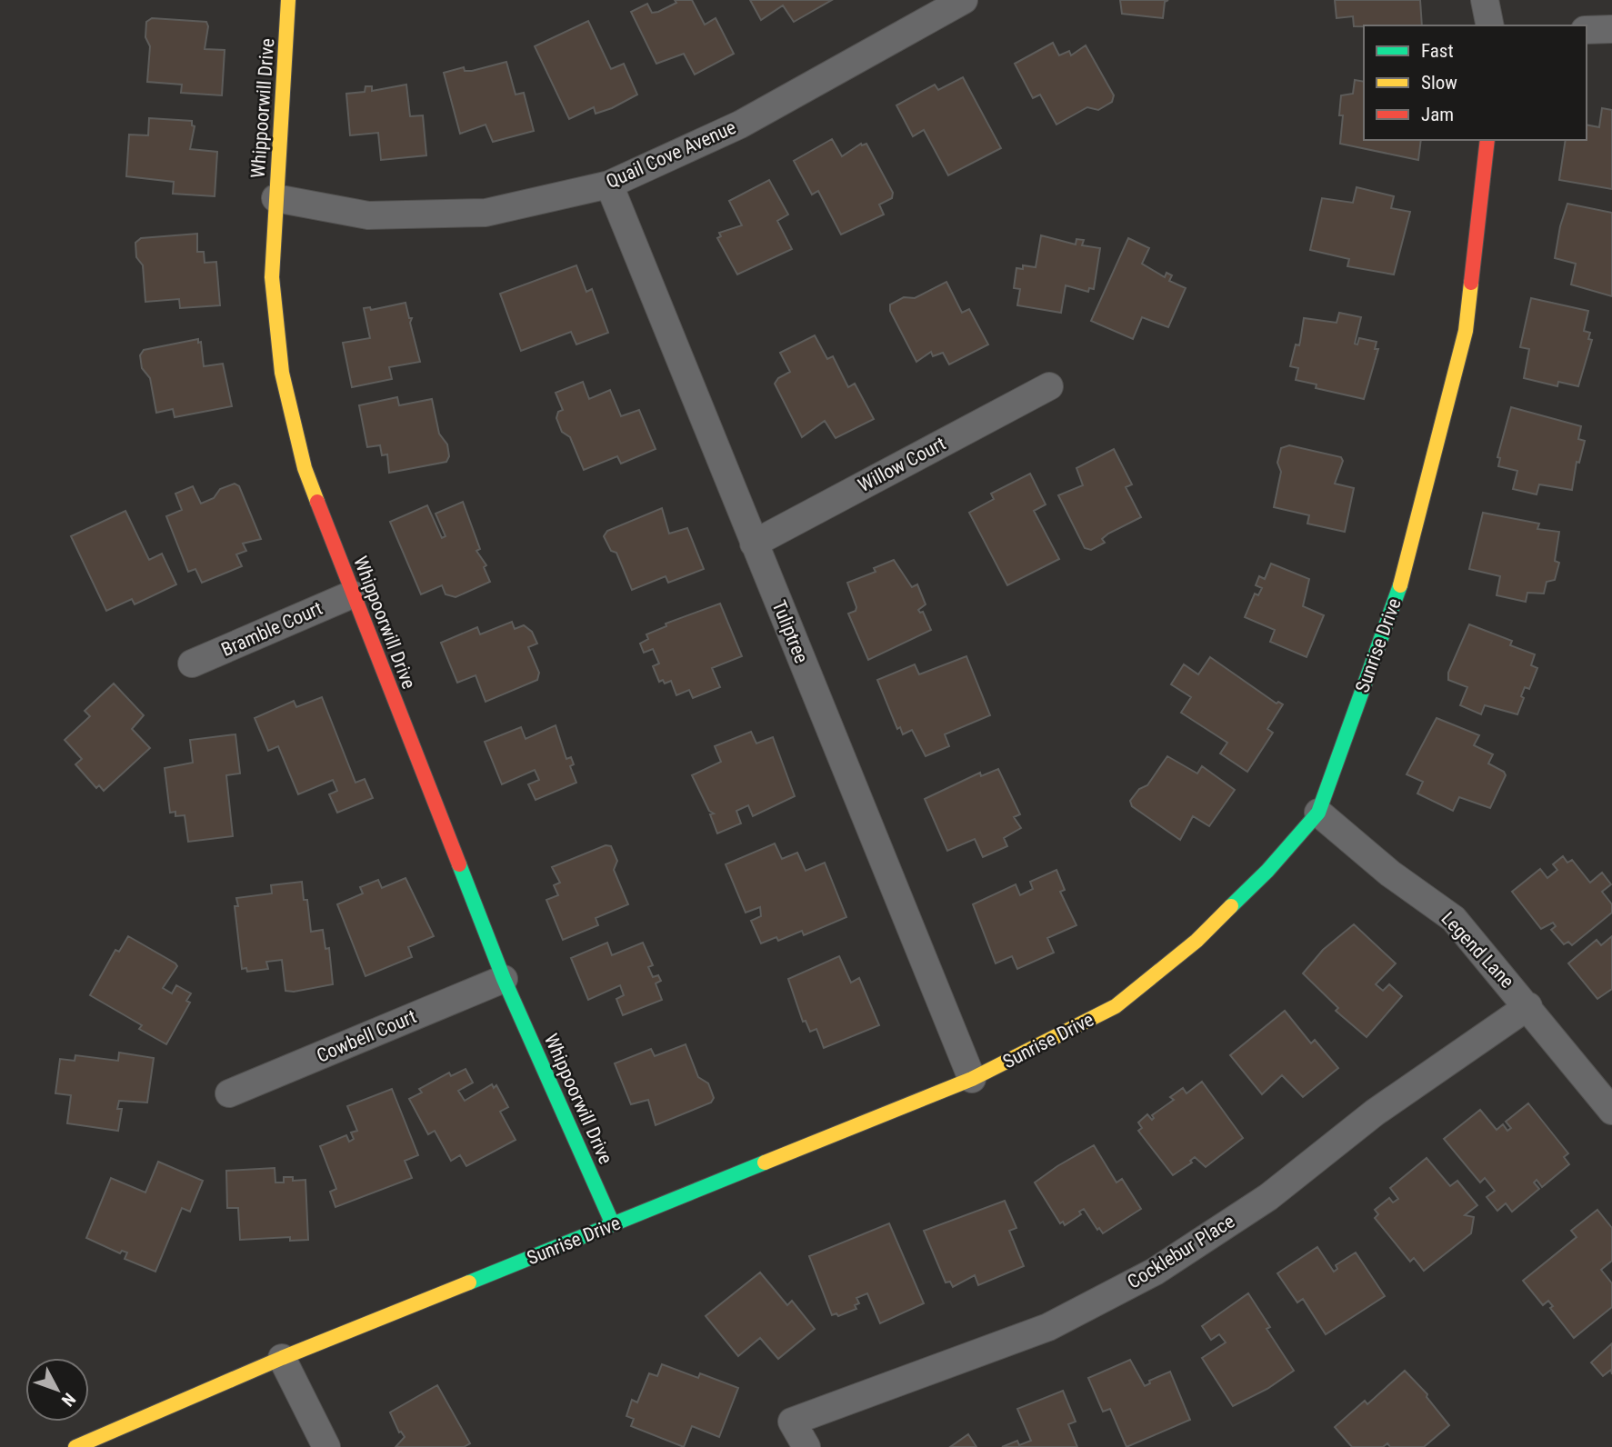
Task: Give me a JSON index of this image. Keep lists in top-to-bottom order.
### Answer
{
  "streets": {
    "street": [
      "Whippoorwill Drive",
      "Quail Cove Avenue",
      "Willow Court",
      "Bramble Court",
      "Tuliptree",
      "Sunrise Drive",
      "Legend Lane",
      "Cowbell Court",
      "Cocklebur Place"
    ]
  },
  "crossings": [
    ["Whippoorwill Drive", "Quail Cove Avenue"],
    ["Whippoorwill Drive", "Bramble Court"],
    ["Whippoorwill Drive", "Sunrise Drive"],
    ["Whippoorwill Drive", "Cowbell Court"],
    ["Quail Cove Avenue", "Tuliptree"],
    ["Willow Court", "Tuliptree"],
    ["Tuliptree", "Sunrise Drive"],
    ["Sunrise Drive", "Legend Lane"],
    ["Legend Lane", "Cocklebur Place"]
  ],
  "legend": ["Fast", "Slow", "Jam"],
  "north": "bottom right"
}
